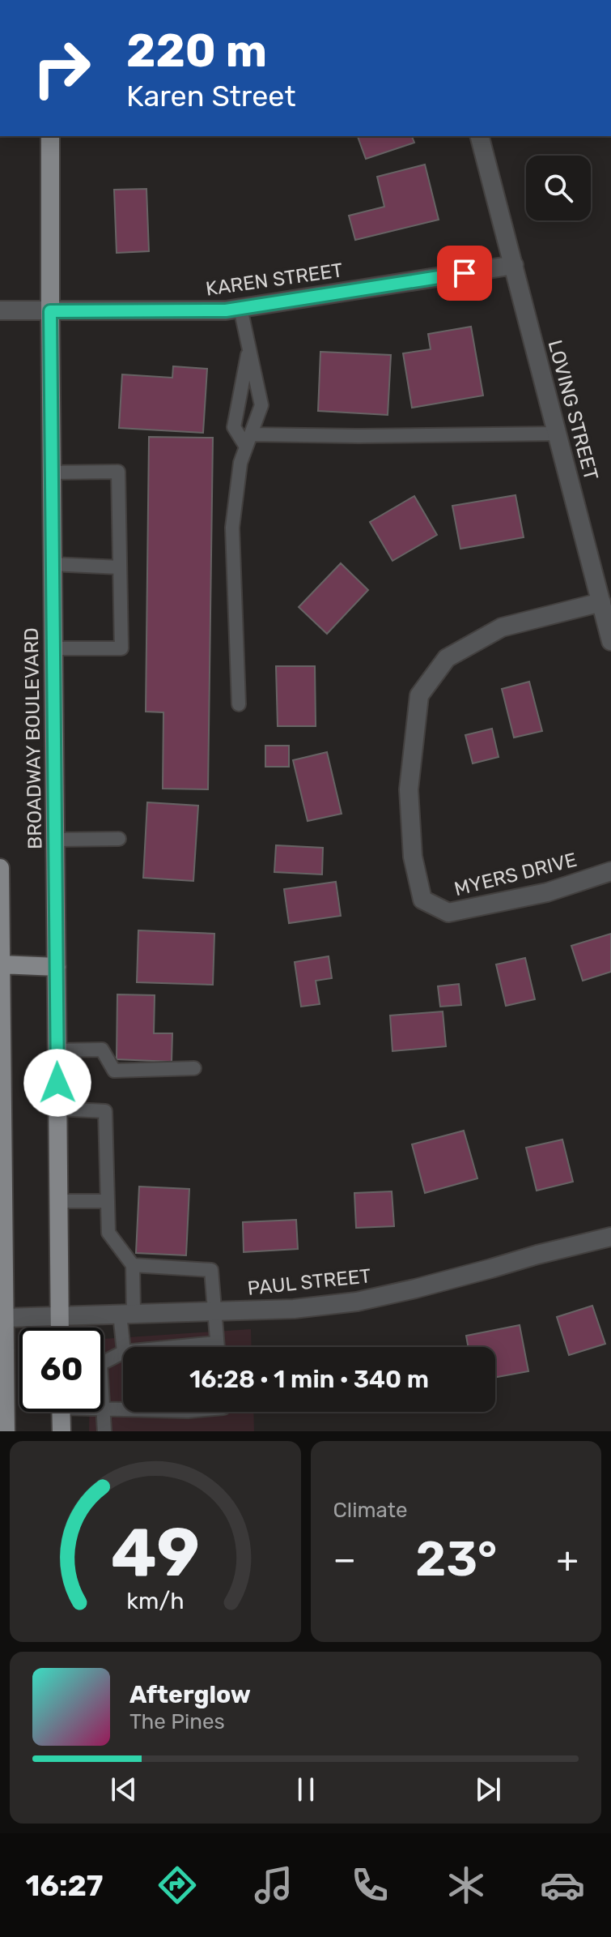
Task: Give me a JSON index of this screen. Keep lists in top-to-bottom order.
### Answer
{
  "streets": {
    "main road": ["BROADWAY BOULEVARD"],
    "street": [
      "KAREN STREET",
      "LOVING STREET",
      "MYERS DRIVE",
      "PAUL STREET"
    ]
  },
  "crossings": [
    ["KAREN STREET", "LOVING STREET"],
    ["KAREN STREET", "BROADWAY BOULEVARD"],
    ["LOVING STREET", "MYERS DRIVE"],
    ["BROADWAY BOULEVARD", "PAUL STREET"]
  ],
  "page": {
    "turn": ["220 m", "Karen Street"],
    "limit": "60",
    "trip": "16:28 · 1 min · 340 m",
    "tile": "Climate",
    "heat": ["−", "23°", "+"],
    "song": ["Afterglow", "The Pines"],
    "tabs": "16:27",
    "gauge": ["49", "km/h"]
  }
}
